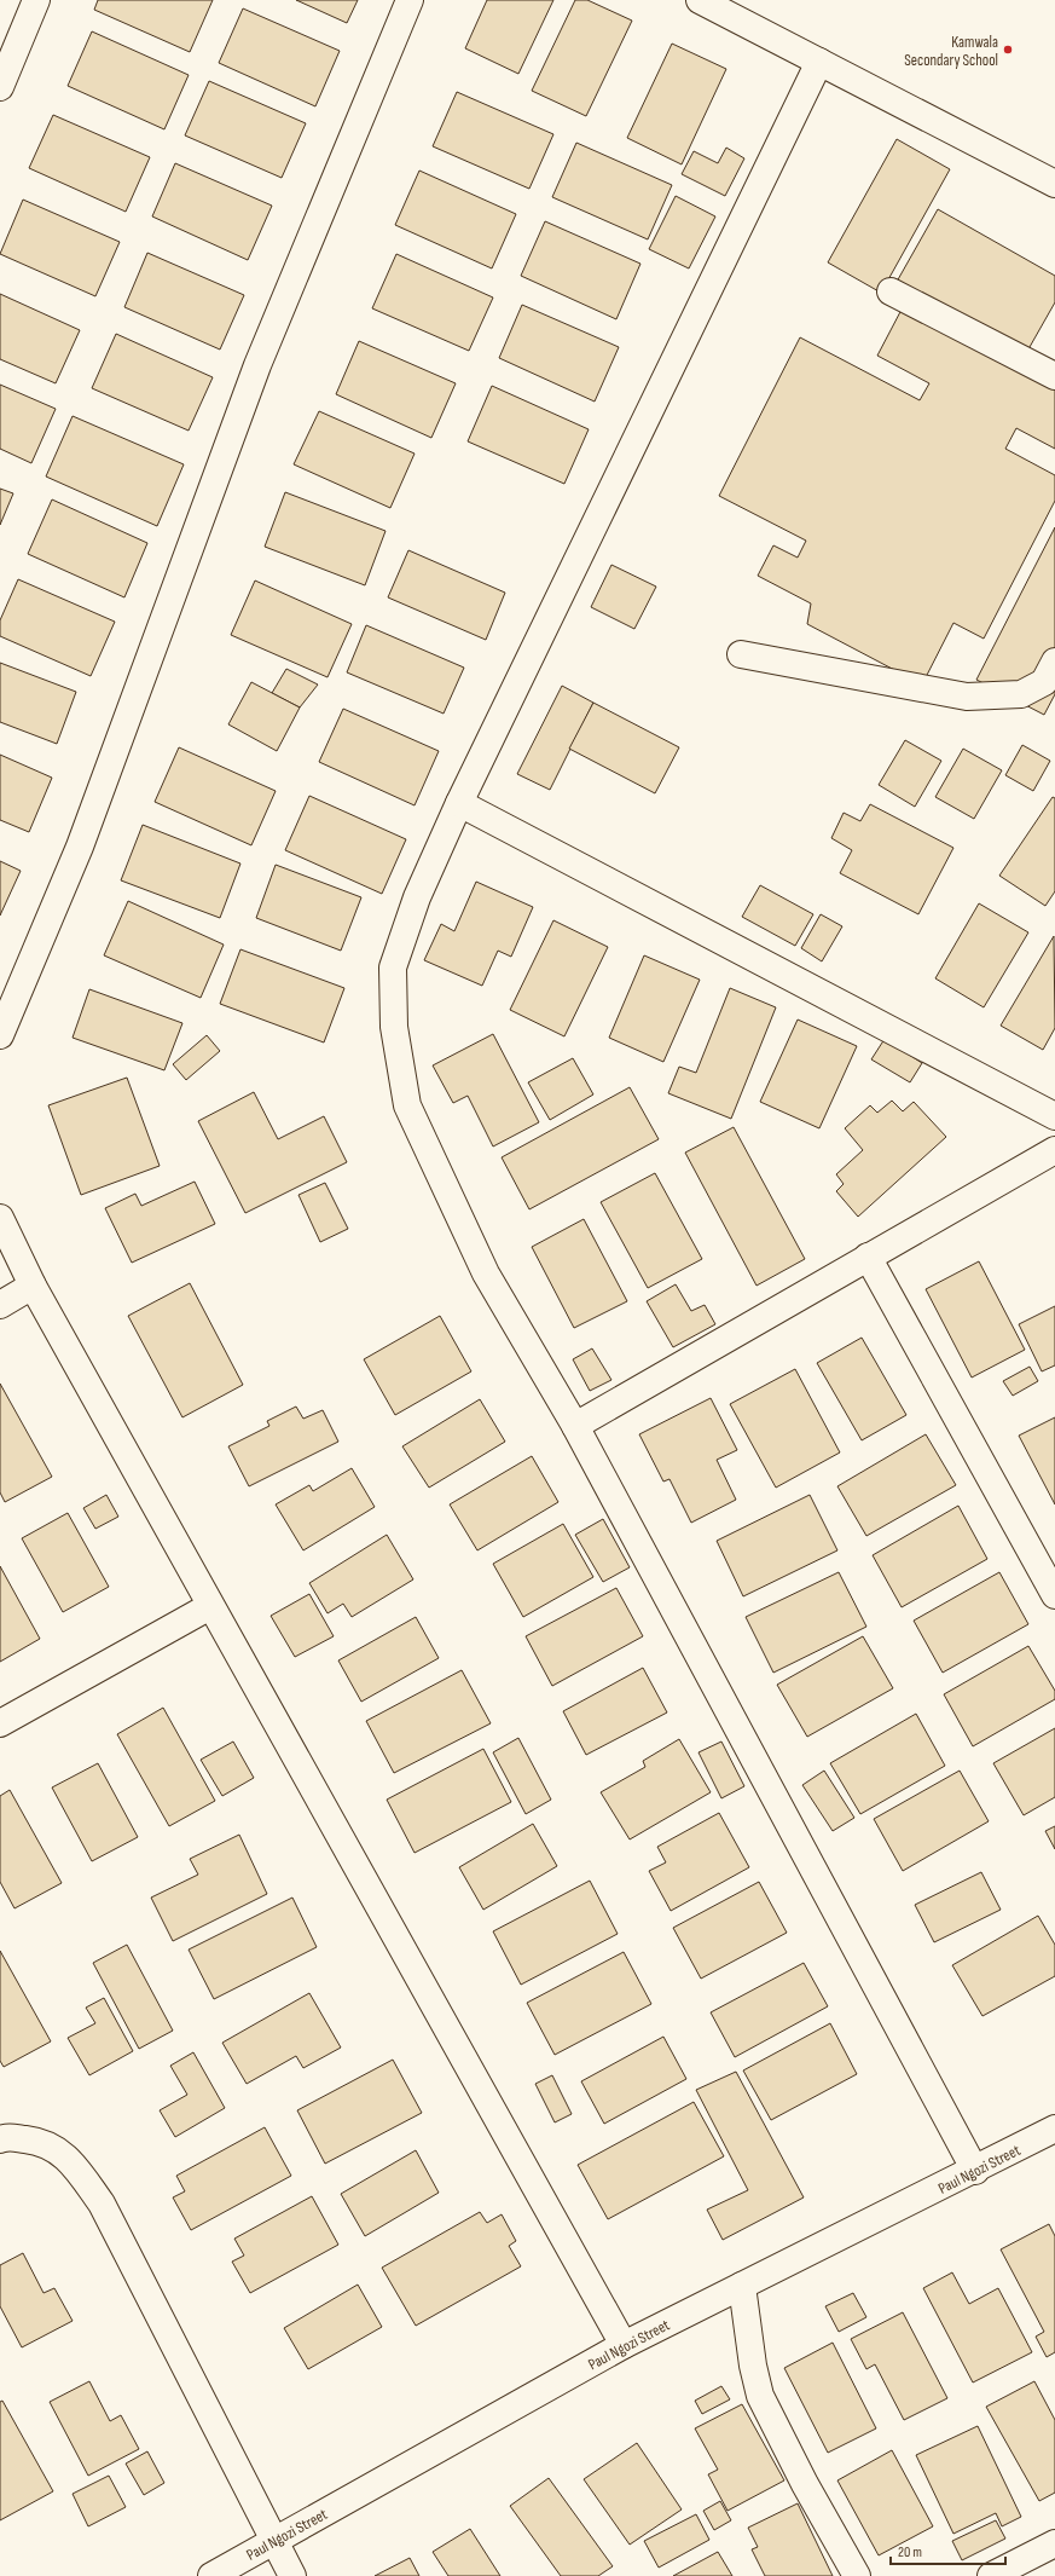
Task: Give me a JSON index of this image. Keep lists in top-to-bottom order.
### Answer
{
  "streets": {
    "street": ["Paul Ngozi Street"]
  },
  "places": ["Kamwala Secondary School"],
  "scale_bar": "20 m"
}
